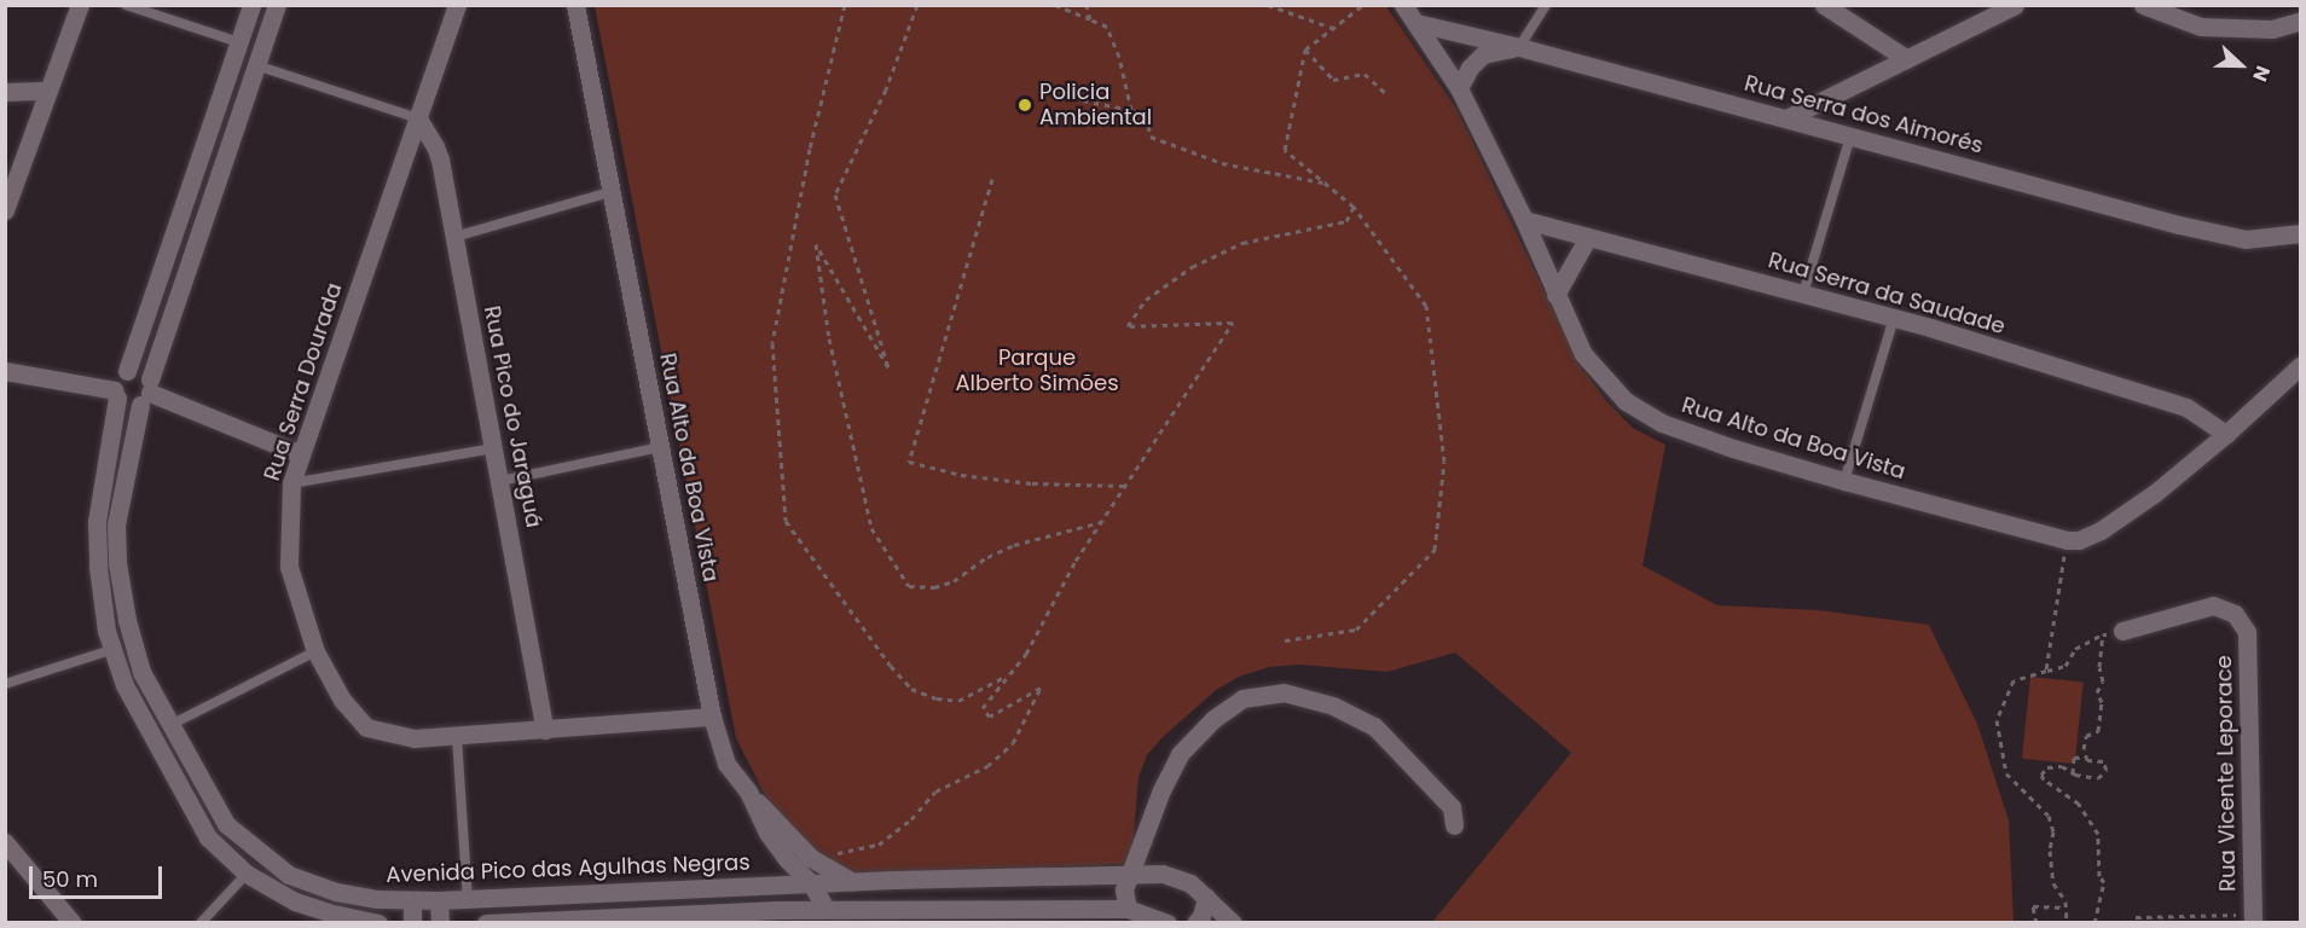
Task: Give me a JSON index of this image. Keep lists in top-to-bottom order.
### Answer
{
  "streets": {
    "street": [
      "Rua Serra dos Aimorés",
      "Rua Serra da Saudade",
      "Rua Serra Dourada",
      "Rua Pico do Jaraguá",
      "Rua Alto da Boa Vista",
      "Rua Vicente Leporace",
      "Avenida Pico das Agulhas Negras"
    ]
  },
  "crossings": [
    ["Rua Serra dos Aimorés", "Rua Alto da Boa Vista"],
    ["Rua Serra da Saudade", "Rua Alto da Boa Vista"],
    ["Rua Serra Dourada", "Rua Pico do Jaraguá"],
    ["Rua Serra Dourada", "Rua Alto da Boa Vista"],
    ["Rua Alto da Boa Vista", "Avenida Pico das Agulhas Negras"]
  ],
  "parks": ["Parque Alberto Simões"],
  "places": ["Policia Ambiental"],
  "scale_bar": "50 m",
  "north": "right"
}
